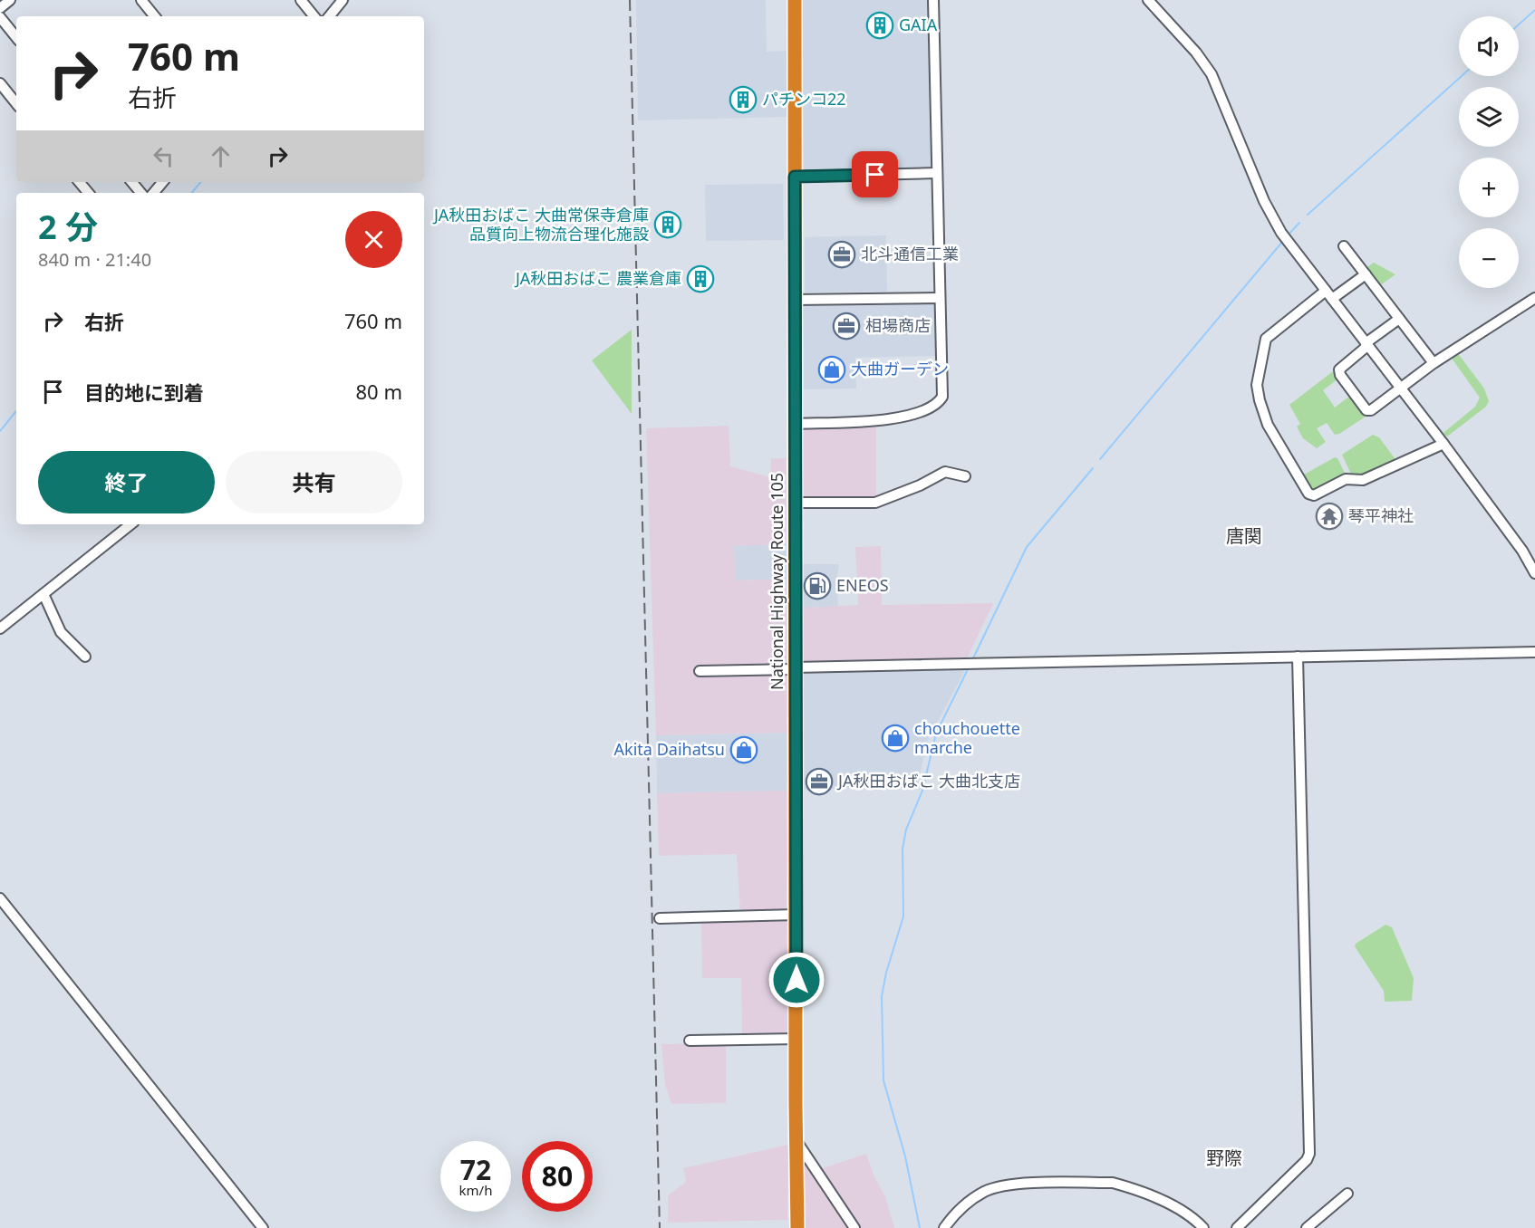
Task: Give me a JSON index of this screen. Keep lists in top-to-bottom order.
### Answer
{
  "streets": {
    "highway": ["National Highway Route 105"]
  },
  "districts": ["唐関", "野際"],
  "places": {
    "building": [
      "GAIA",
      "パチンコ22",
      "JA秋田おばこ 大曲常保寺倉庫 品質向上物流合理化施設",
      "JA秋田おばこ 農業倉庫"
    ],
    "office": ["北斗通信工業", "相場商店", "JA秋田おばこ 大曲北支店"],
    "shop": ["大曲ガーデン", "chouchouette marche", "Akita Daihatsu"],
    "temple": ["琴平神社"],
    "fuel station": ["ENEOS"]
  },
  "page": {
    "map_buttons": ["+", "−"],
    "turn": ["760 m", "右折"],
    "heading": ["2 分", "840 m · 21:40"],
    "list": [
      {
        "name": "右折",
        "value": "760 m"
      },
      {
        "name": "目的地に到着",
        "value": "80 m"
      }
    ],
    "buttons": ["終了", "共有"],
    "speed": "72 km/h",
    "limit": "80"
  }
}
